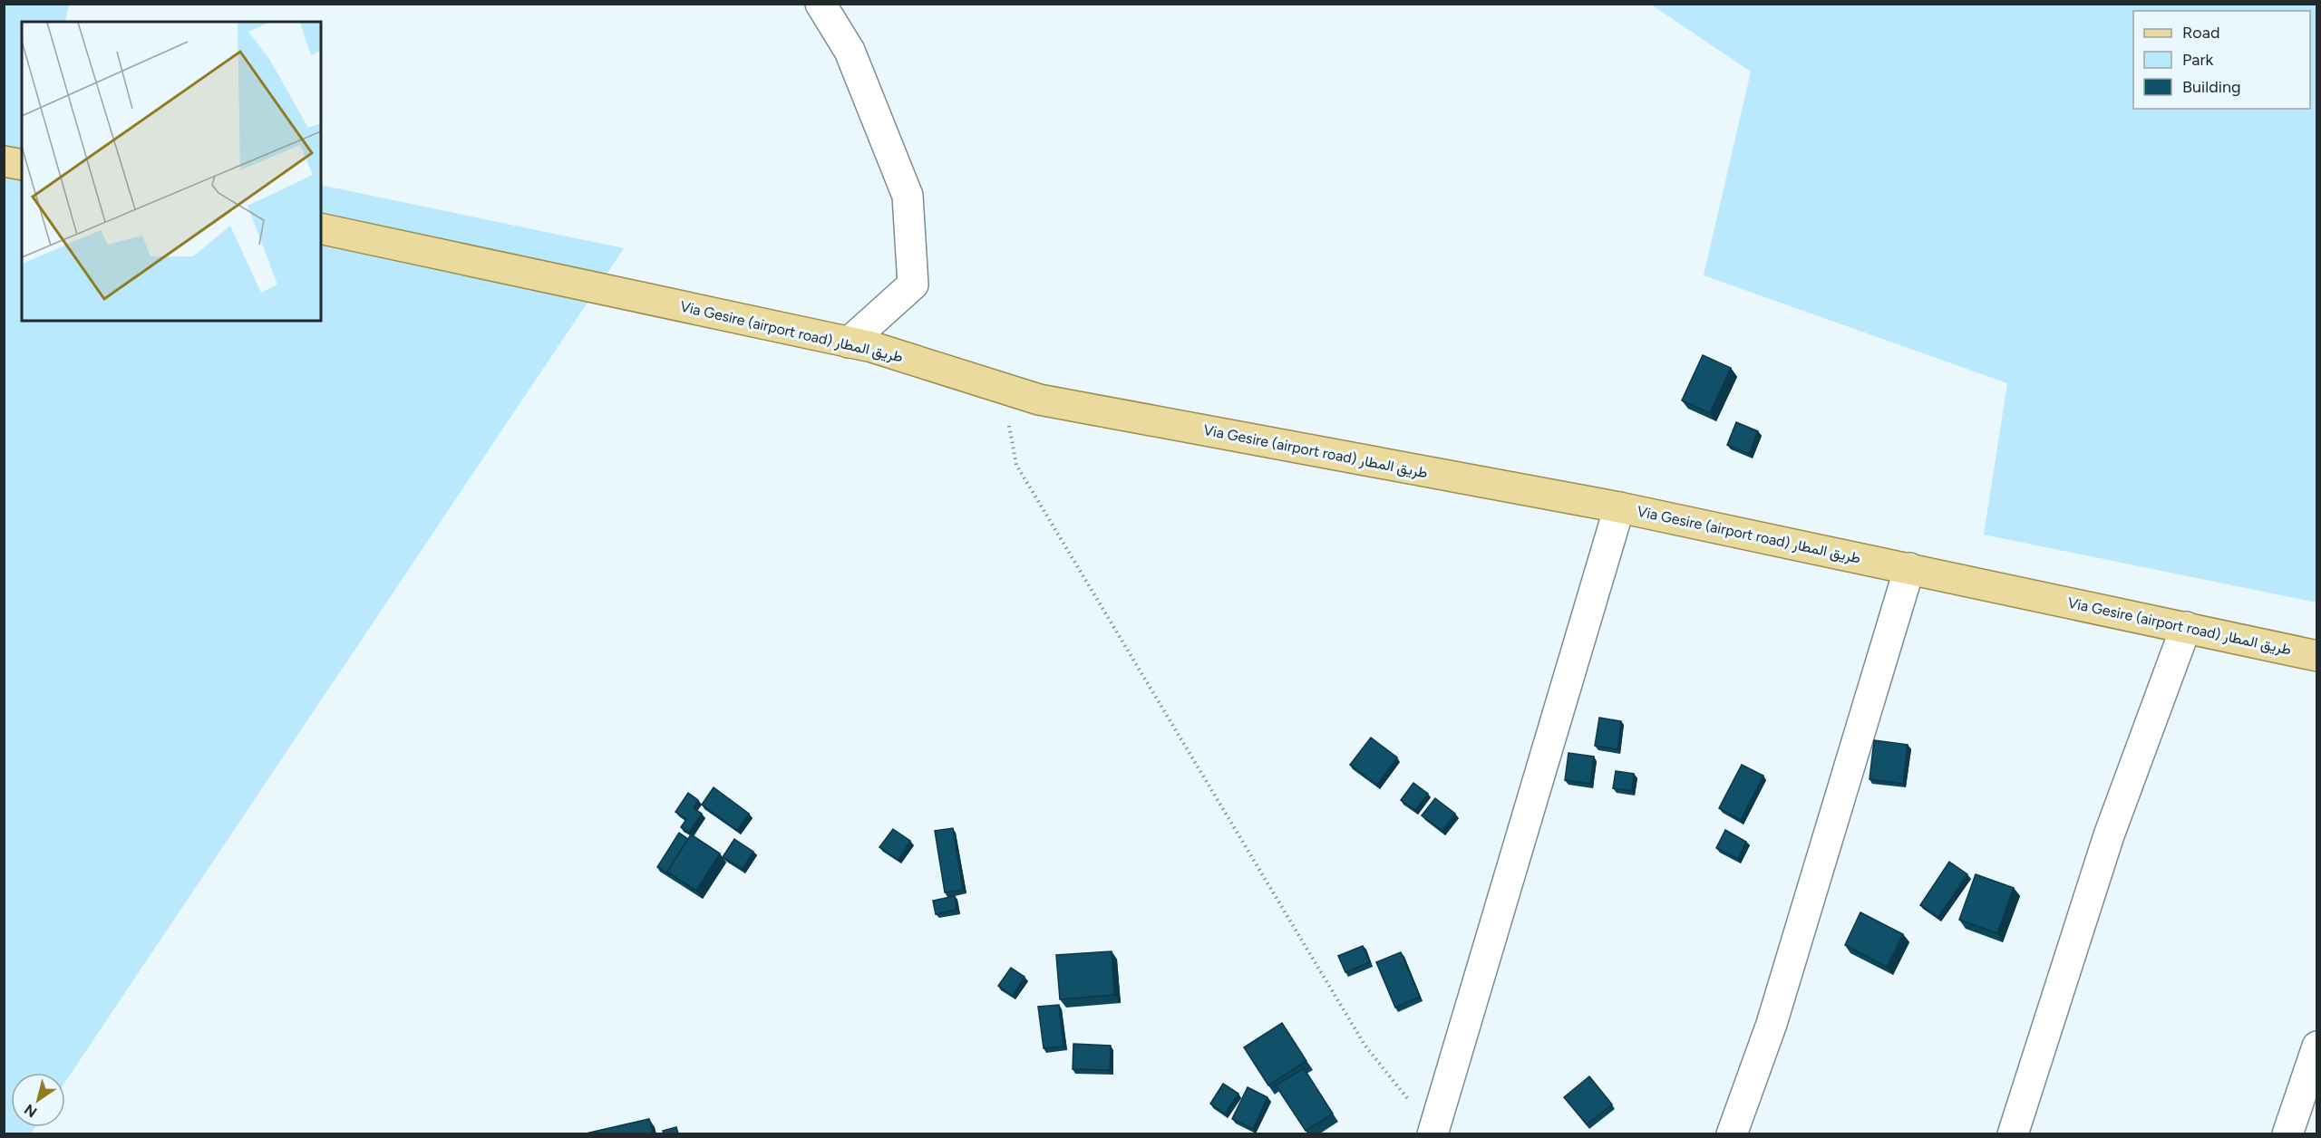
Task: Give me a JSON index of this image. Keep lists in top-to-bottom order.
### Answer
{
  "streets": {
    "main road": ["Via Gesire (airport road) طريق المطار"]
  },
  "legend": ["Road", "Park", "Building"],
  "north": "bottom left"
}
